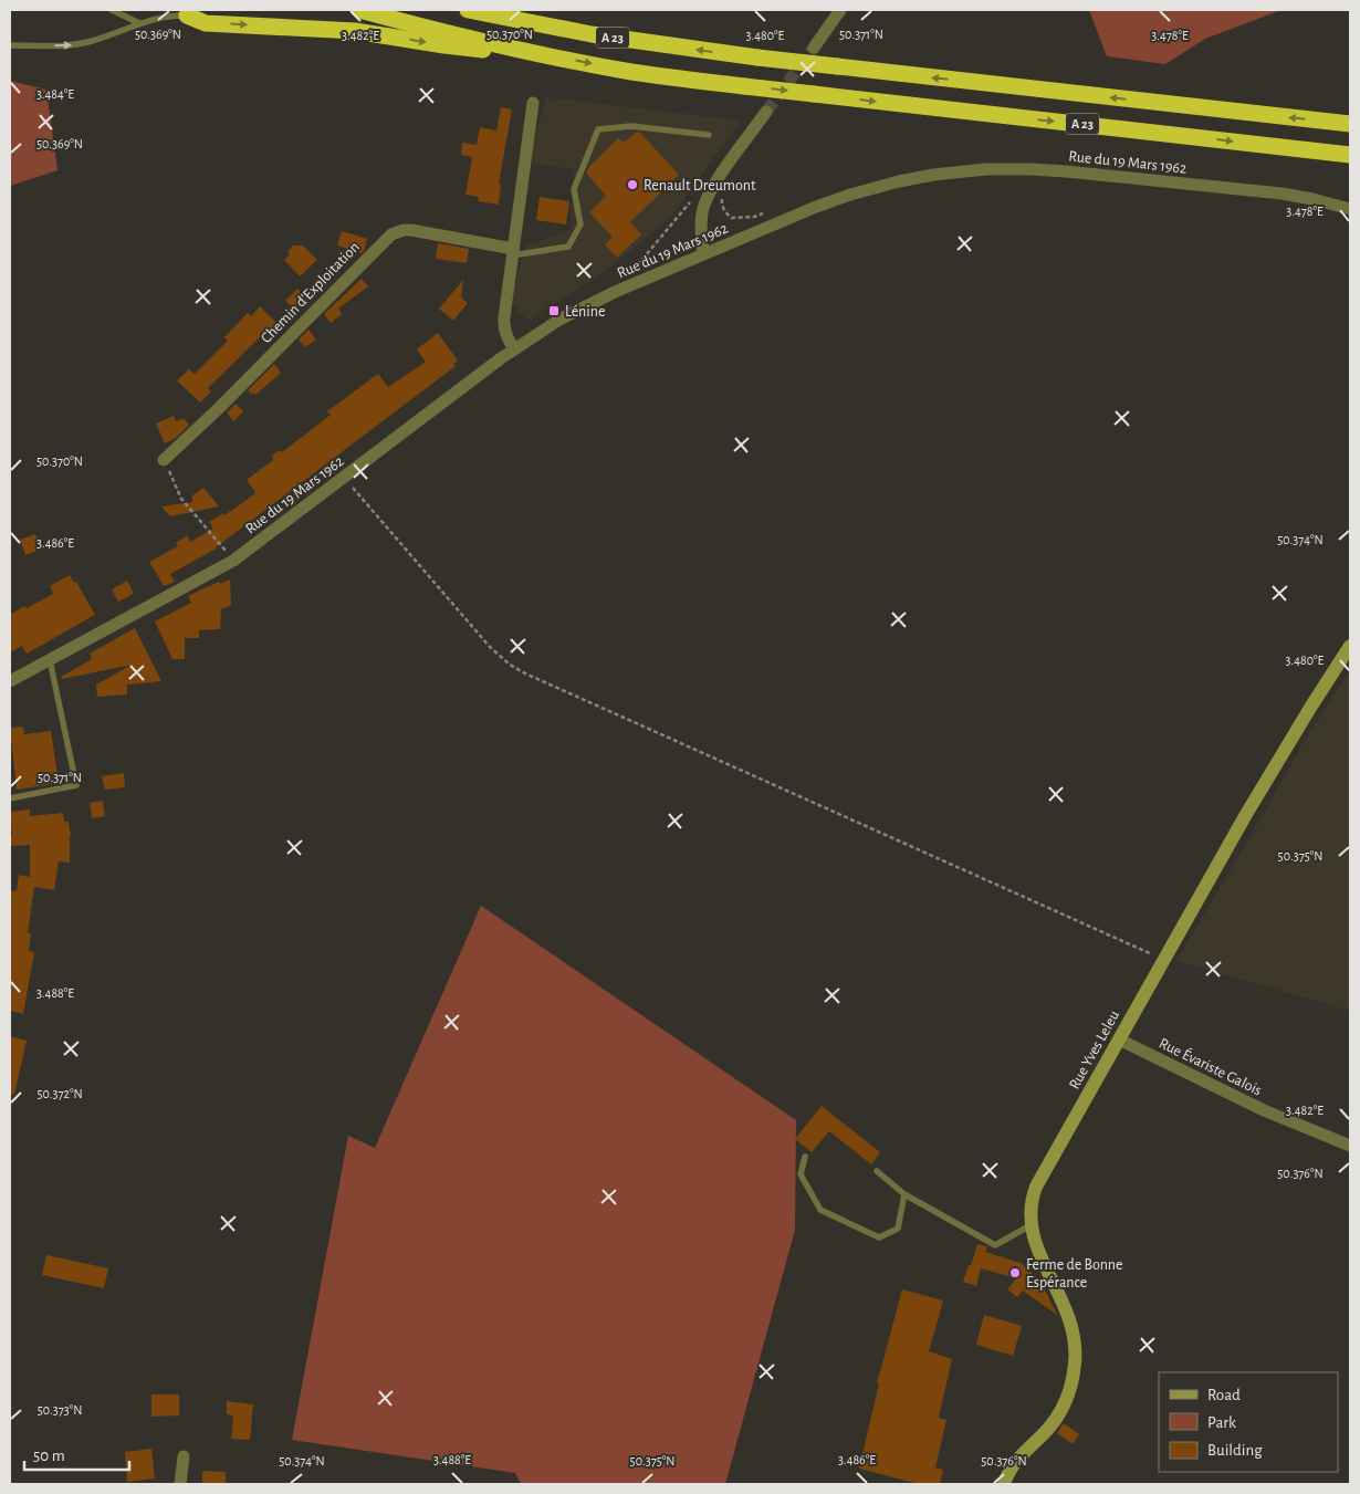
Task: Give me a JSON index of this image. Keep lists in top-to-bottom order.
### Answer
{
  "streets": {
    "highway": ["A 23"],
    "street": [
      "Rue du 19 Mars 1962",
      "Chemin d'Exploitation",
      "Rue Yves Leleu",
      "Rue Évariste Galois"
    ]
  },
  "crossings": [
    ["Rue Yves Leleu", "Rue Évariste Galois"]
  ],
  "places": {
    "other": ["Renault Dreumont", "Ferme de Bonne Espérance"],
    "transit": ["Lénine"]
  },
  "legend": ["Road", "Park", "Building"],
  "scale_bar": "50 m",
  "coordinates": [
    "50.369°N",
    "50.370°N",
    "50.371°N",
    "3.482°E",
    "3.480°E",
    "3.478°E",
    "3.484°E",
    "50.374°N",
    "3.486°E",
    "50.375°N",
    "3.488°E",
    "50.372°N",
    "50.376°N",
    "50.373°N"
  ]
}
